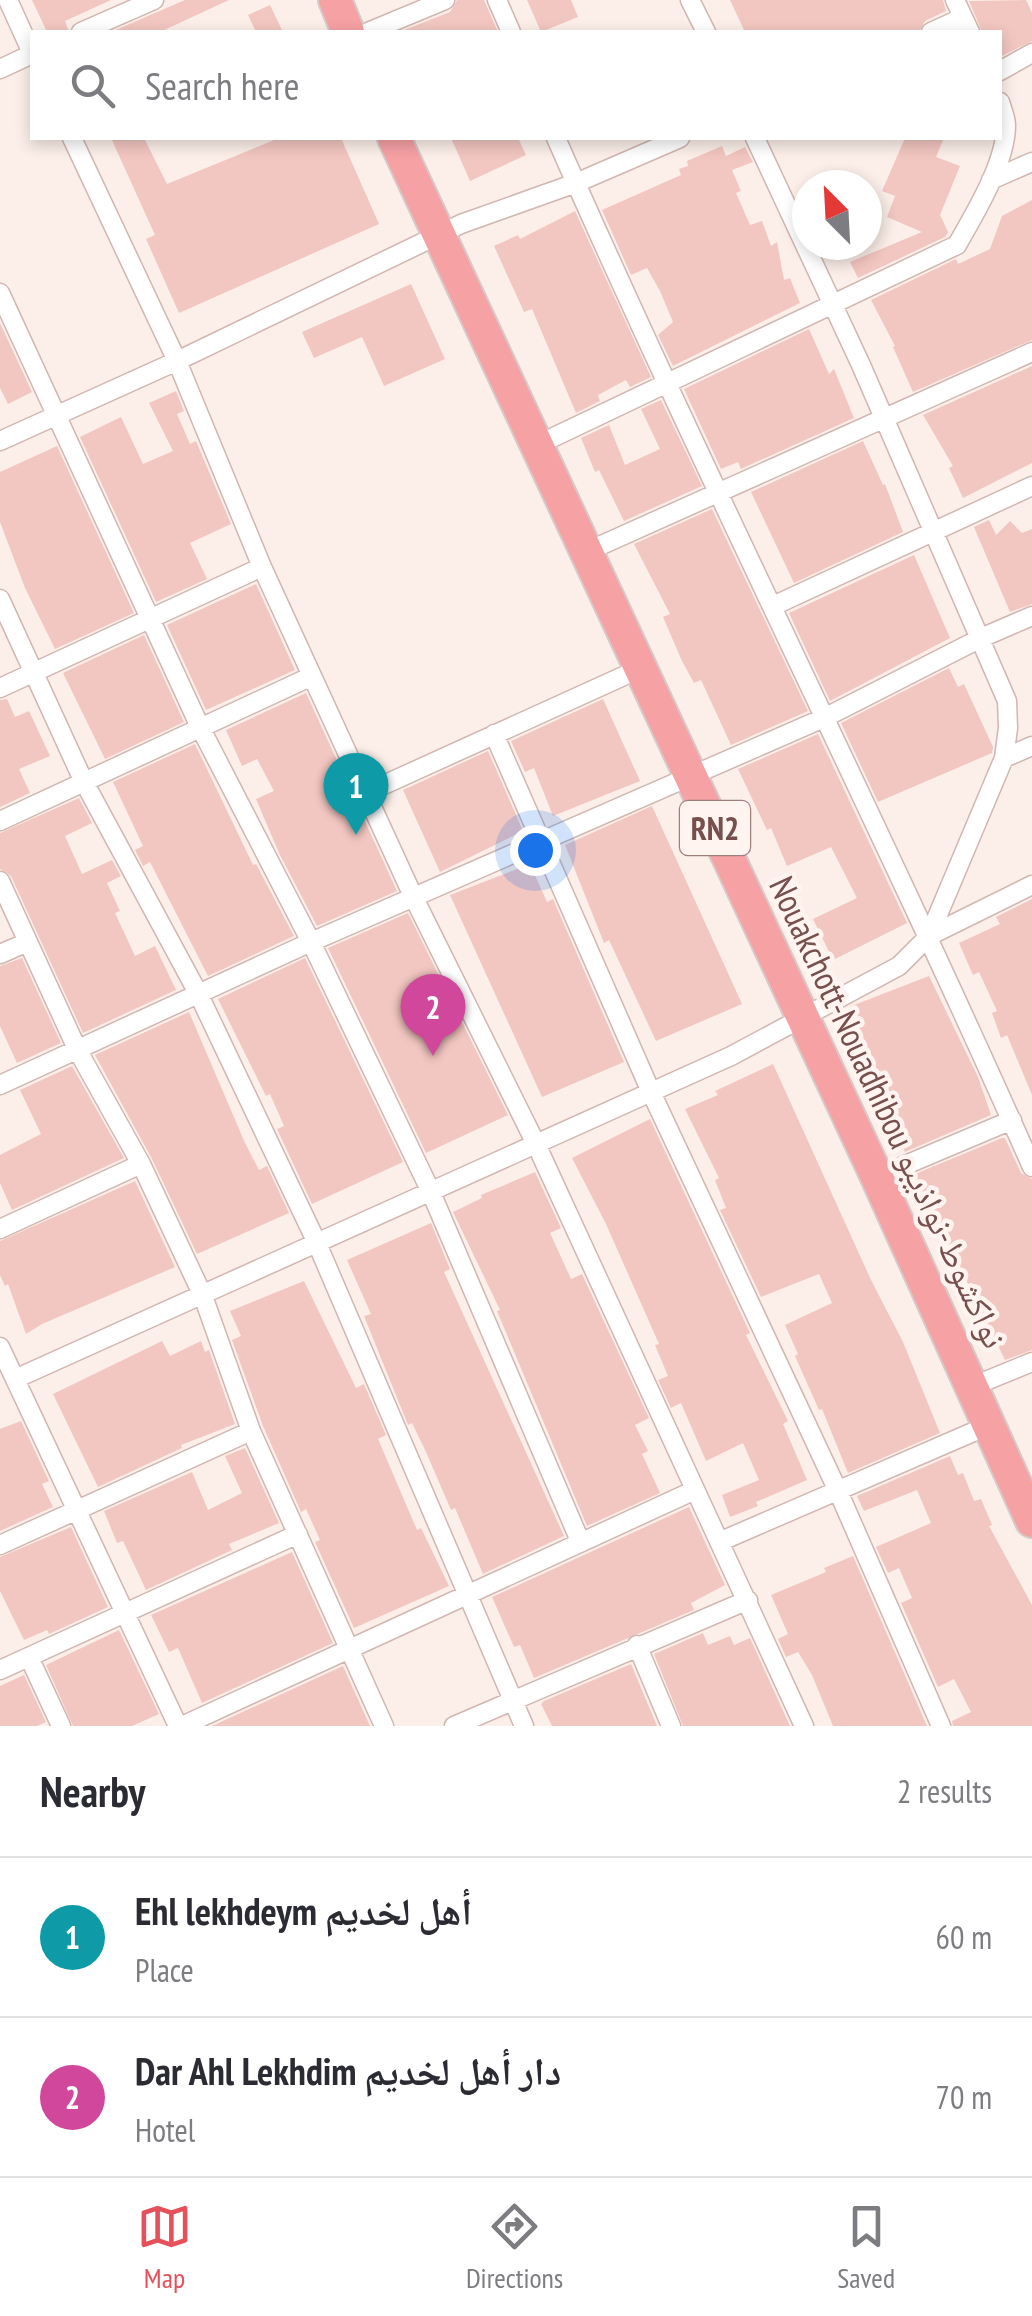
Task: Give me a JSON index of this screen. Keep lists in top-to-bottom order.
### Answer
{
  "streets": {
    "highway": ["RN2", "Nouakchott-Nouadhibou نواكشوط-نواذيبو"]
  },
  "north": "top left",
  "page": {
    "search": "Search here",
    "pins": ["1", "2"],
    "heading": ["Nearby", "2 results"],
    "list": [
      {
        "mark": "1",
        "name": "Ehl lekhdeym أهل لخديم",
        "note": "Place",
        "value": "60 m"
      },
      {
        "mark": "2",
        "name": "Dar Ahl Lekhdim دار أهل لخديم",
        "note": "Hotel",
        "value": "70 m"
      }
    ],
    "nav": ["Map", "Directions", "Saved"]
  }
}
